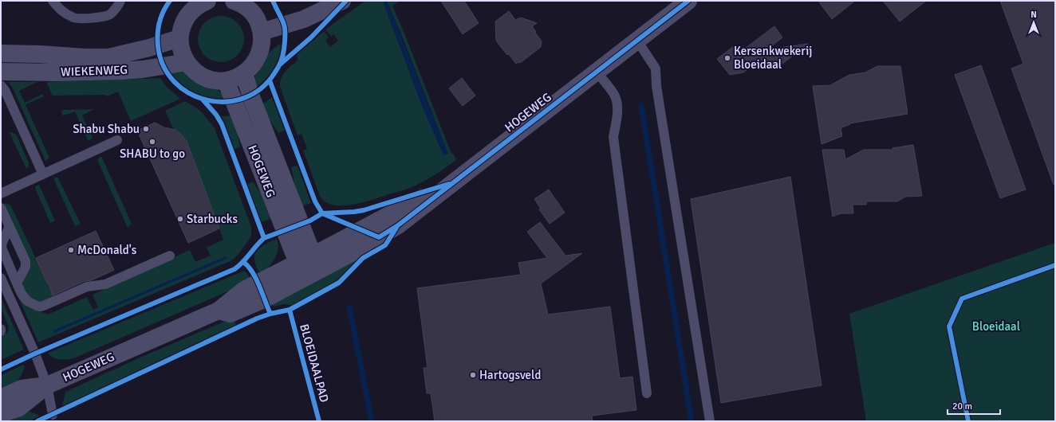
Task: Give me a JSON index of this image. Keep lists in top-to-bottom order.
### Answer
{
  "streets": {
    "street": ["WIEKENWEG", "HOGEWEG"],
    "cycle path": ["BLOEIDAALPAD"]
  },
  "parks": ["Bloeidaal"],
  "places": [
    "Kersenkwekerij Bloeidaal",
    "Shabu Shabu",
    "SHABU to go",
    "Starbucks",
    "McDonald's",
    "Hartogsveld"
  ],
  "scale_bar": "20 m",
  "north": "top"
}
